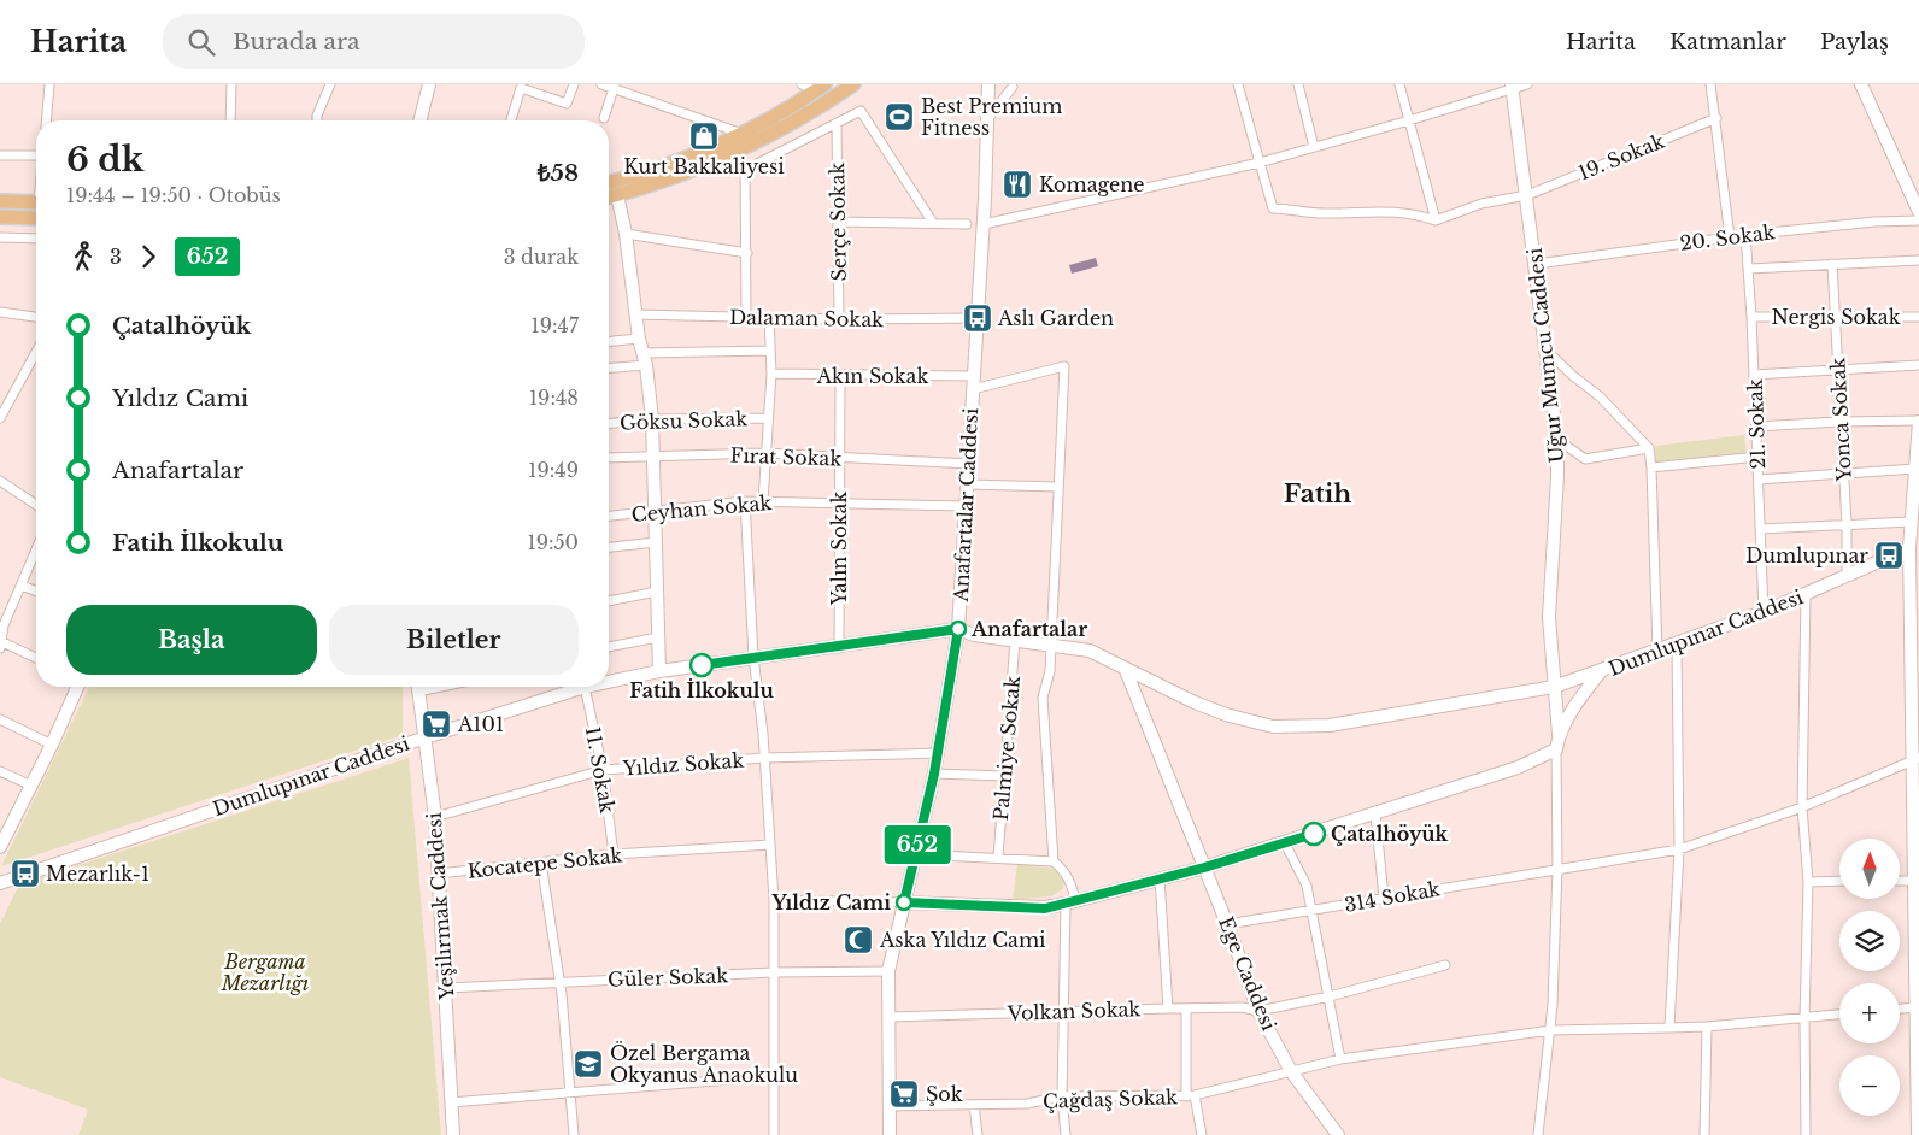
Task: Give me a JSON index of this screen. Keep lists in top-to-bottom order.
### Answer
{
  "streets": {
    "street": [
      "19. Sokak",
      "Serçe Sokak",
      "20. Sokak",
      "Nergis Sokak",
      "Dalaman Sokak",
      "Uğur Mumcu Caddesi",
      "Akın Sokak",
      "Yonca Sokak",
      "Göksu Sokak",
      "21. Sokak",
      "Fırat Sokak",
      "Anafartalar Caddesi",
      "Ceyhan Sokak",
      "Yalın Sokak",
      "Dumlupınar Caddesi",
      "Palmiye Sokak",
      "Yıldız Sokak",
      "11. Sokak",
      "Kocatepe Sokak",
      "314 Sokak",
      "Yeşilırmak Caddesi",
      "Ege Caddesi",
      "Güler Sokak",
      "Volkan Sokak",
      "Çağdaş Sokak"
    ]
  },
  "crossings": [
    ["19. Sokak", "Uğur Mumcu Caddesi"],
    ["Serçe Sokak", "Dalaman Sokak"],
    ["20. Sokak", "Uğur Mumcu Caddesi"],
    ["20. Sokak", "21. Sokak"],
    ["Nergis Sokak", "Yonca Sokak"],
    ["Nergis Sokak", "21. Sokak"],
    ["Dalaman Sokak", "Anafartalar Caddesi"],
    ["Uğur Mumcu Caddesi", "Dumlupınar Caddesi"],
    ["Akın Sokak", "Anafartalar Caddesi"],
    ["Akın Sokak", "Yalın Sokak"],
    ["Yonca Sokak", "Dumlupınar Caddesi"],
    ["21. Sokak", "Dumlupınar Caddesi"],
    ["Fırat Sokak", "Anafartalar Caddesi"],
    ["Fırat Sokak", "Yalın Sokak"],
    ["Anafartalar Caddesi", "Ceyhan Sokak"],
    ["Anafartalar Caddesi", "Dumlupınar Caddesi"],
    ["Anafartalar Caddesi", "Yıldız Sokak"],
    ["Anafartalar Caddesi", "Güler Sokak"],
    ["Anafartalar Caddesi", "Volkan Sokak"],
    ["Anafartalar Caddesi", "Çağdaş Sokak"],
    ["Ceyhan Sokak", "Yalın Sokak"],
    ["Yalın Sokak", "Dumlupınar Caddesi"],
    ["Dumlupınar Caddesi", "Palmiye Sokak"],
    ["Dumlupınar Caddesi", "11. Sokak"],
    ["Dumlupınar Caddesi", "Yeşilırmak Caddesi"],
    ["Yıldız Sokak", "11. Sokak"],
    ["Yıldız Sokak", "Yeşilırmak Caddesi"],
    ["11. Sokak", "Kocatepe Sokak"],
    ["Kocatepe Sokak", "Yeşilırmak Caddesi"],
    ["314 Sokak", "Ege Caddesi"],
    ["Yeşilırmak Caddesi", "Güler Sokak"],
    ["Ege Caddesi", "Volkan Sokak"],
    ["Ege Caddesi", "Çağdaş Sokak"]
  ],
  "districts": ["Fatih"],
  "parks": ["Bergama Mezarlığı"],
  "places": {
    "sports": ["Best Premium Fitness"],
    "shop": ["Kurt Bakkaliyesi"],
    "restaurant": ["Komagene"],
    "bus stop": ["Aslı Garden", "Dumlupınar", "Mezarlık-1"],
    "other": [
      "Anafartalar",
      "Fatih İlkokulu",
      "Çatalhöyük",
      "Yıldız Cami"
    ],
    "supermarket": ["A101", "Şok"],
    "mosque": ["Aska Yıldız Cami"],
    "school or university": ["Özel Bergama Okyanus Anaokulu"]
  },
  "lines": ["bus line 652"],
  "north": "top",
  "page": {
    "header": "Harita",
    "search": "Burada ara",
    "nav": ["Harita", "Katmanlar", "Paylaş"],
    "on_map": "652",
    "heading": ["6 dk", "19:44 – 19:50 · Otobüs", "₺58"],
    "legs": ["3", "652", "3 durak"],
    "list": [
      {
        "name": "Çatalhöyük",
        "value": "19:47"
      },
      {
        "name": "Yıldız Cami",
        "value": "19:48"
      },
      {
        "name": "Anafartalar",
        "value": "19:49"
      },
      {
        "name": "Fatih İlkokulu",
        "value": "19:50"
      }
    ],
    "buttons": ["Başla", "Biletler"],
    "map_buttons": ["+", "−"]
  }
}
